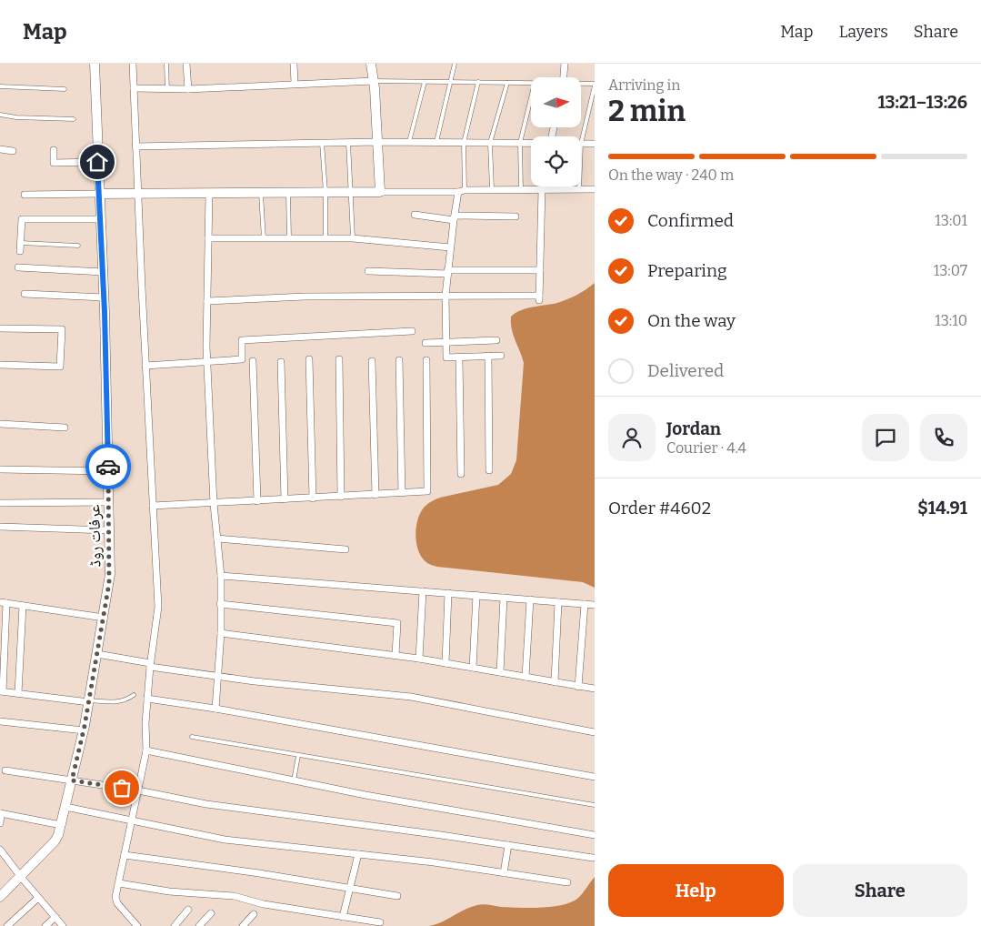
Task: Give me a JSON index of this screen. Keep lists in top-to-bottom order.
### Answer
{
  "streets": {
    "street": ["عرفات روڈ"]
  },
  "north": "right",
  "page": {
    "header": "Map",
    "nav": ["Map", "Layers", "Share"],
    "heading": ["2 min", "Arriving in", "13:21–13:26"],
    "panel": [
      "Jordan",
      "Courier · 4.4",
      "Order #4602",
      "$14.91"
    ],
    "bar": "On the way · 240 m",
    "list": [
      ["Confirmed", "13:01"],
      ["Preparing", "13:07"],
      ["On the way", "13:10"],
      "Delivered"
    ],
    "buttons": ["Help", "Share"]
  }
}
